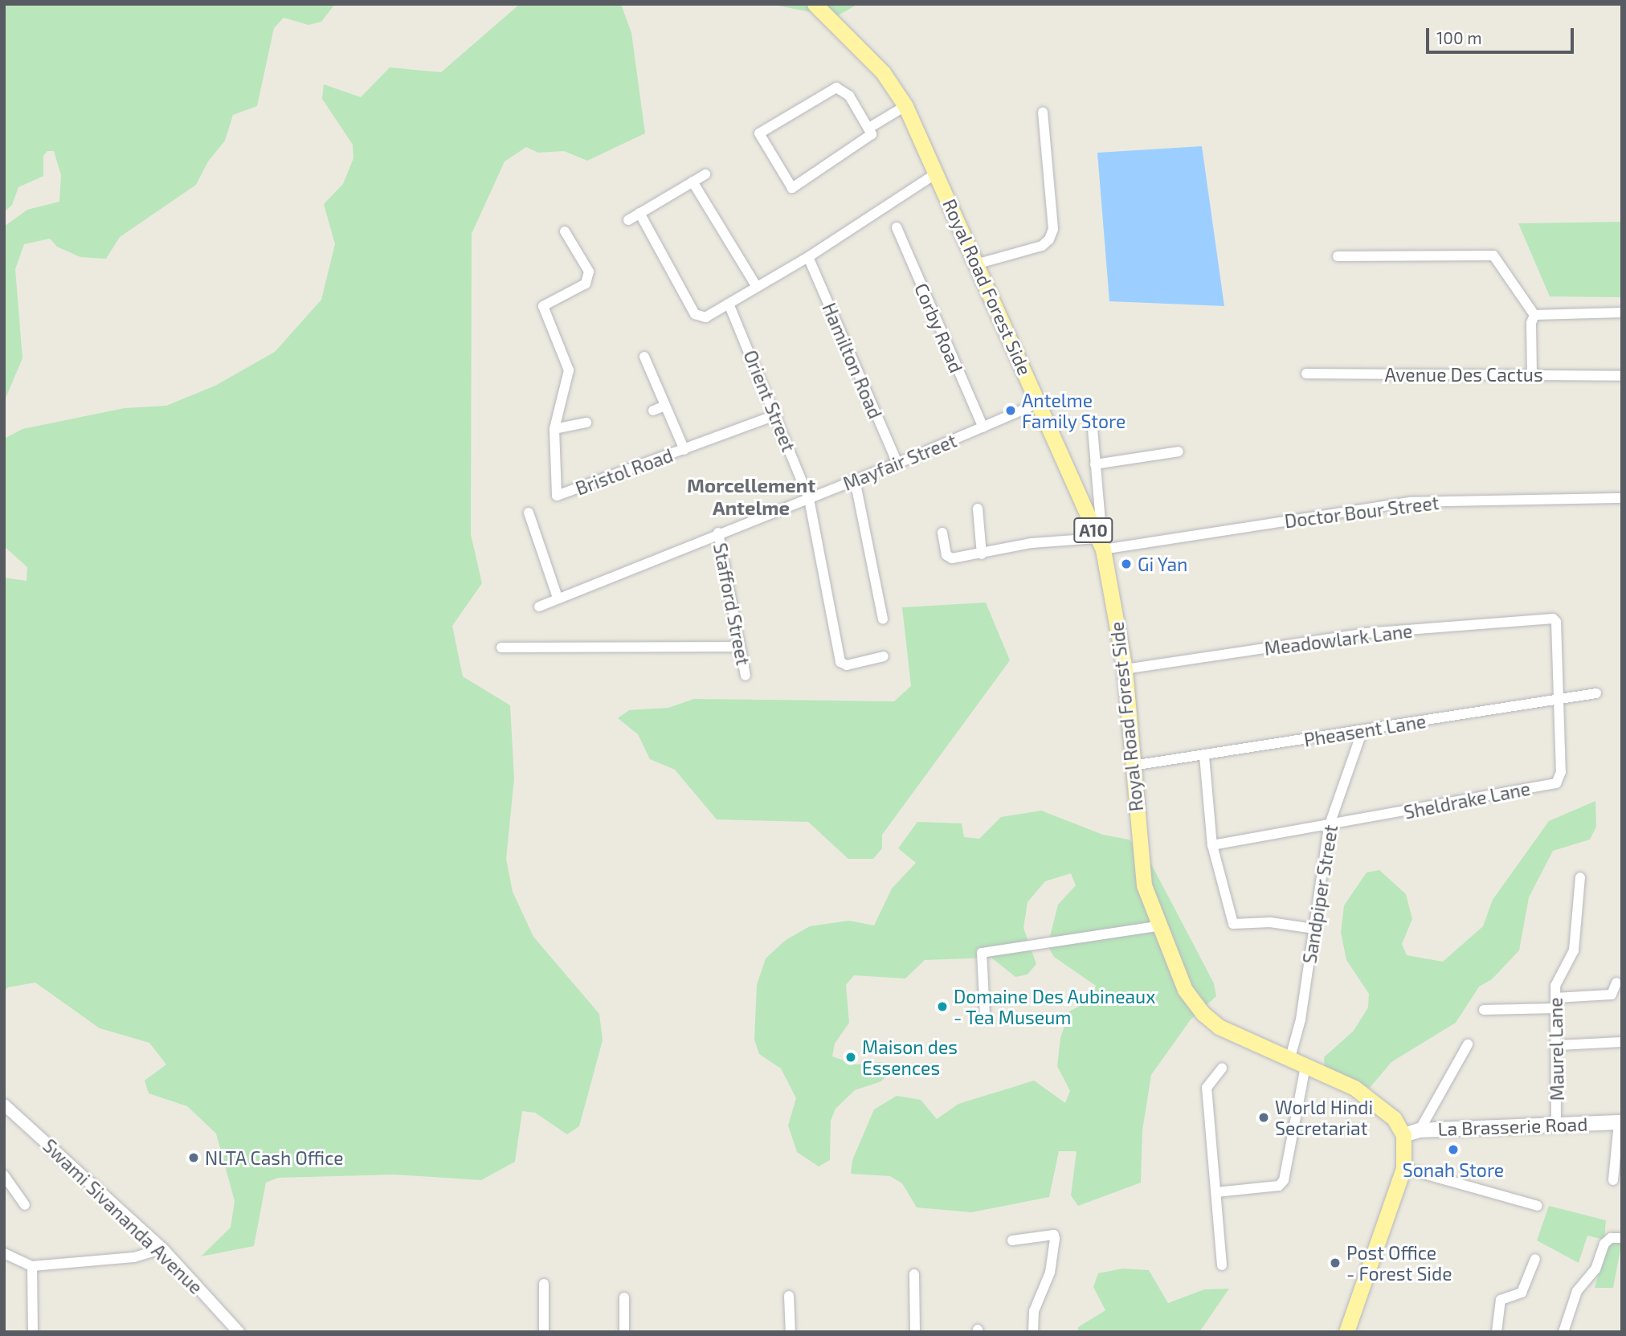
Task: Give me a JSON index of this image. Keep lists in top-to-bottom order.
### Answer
{
  "streets": {
    "main road": ["Royal Road Forest Side", "A10", "La Brasserie Road"],
    "street": [
      "Corby Road",
      "Hamilton Road",
      "Avenue Des Cactus",
      "Orient Street",
      "Mayfair Street",
      "Bristol Road",
      "Doctor Bour Street",
      "Stafford Street",
      "Meadowlark Lane",
      "Pheasent Lane",
      "Sheldrake Lane",
      "Sandpiper Street",
      "Maurel Lane",
      "Swami Sivananda Avenue"
    ]
  },
  "crossings": [
    ["Royal Road Forest Side", "Mayfair Street"],
    ["Royal Road Forest Side", "Doctor Bour Street"],
    ["Royal Road Forest Side", "Meadowlark Lane"],
    ["Royal Road Forest Side", "Pheasent Lane"],
    ["Royal Road Forest Side", "Sandpiper Street"],
    ["Royal Road Forest Side", "La Brasserie Road"],
    ["Corby Road", "Mayfair Street"],
    ["Hamilton Road", "Mayfair Street"],
    ["Orient Street", "Mayfair Street"],
    ["Orient Street", "Bristol Road"],
    ["Mayfair Street", "Stafford Street"],
    ["Meadowlark Lane", "Sheldrake Lane"],
    ["Pheasent Lane", "Sheldrake Lane"],
    ["Pheasent Lane", "Sandpiper Street"],
    ["Sheldrake Lane", "Sandpiper Street"],
    ["Maurel Lane", "La Brasserie Road"]
  ],
  "districts": ["Morcellement Antelme"],
  "places": [
    "Antelme Family Store",
    "Gi Yan",
    "Domaine Des Aubineaux - Tea Museum",
    "Maison des Essences",
    "World Hindi Secretariat",
    "Sonah Store",
    "NLTA Cash Office",
    "Post Office - Forest Side"
  ],
  "scale_bar": "100 m"
}
